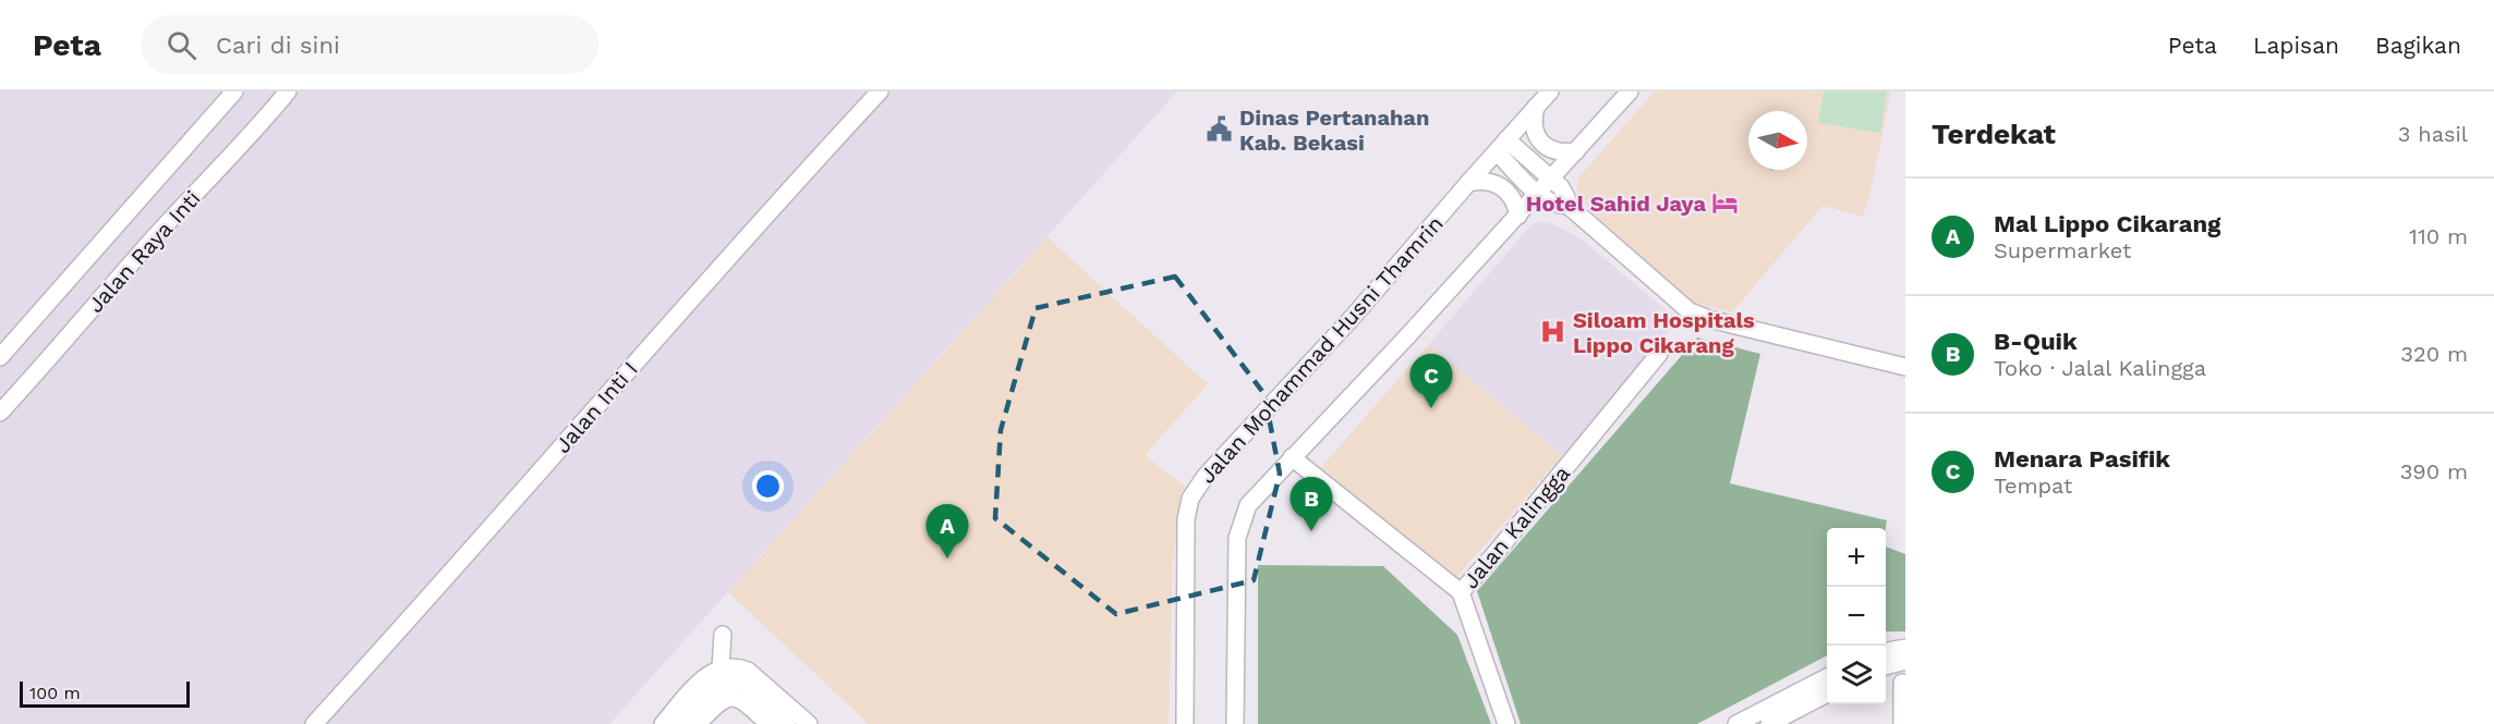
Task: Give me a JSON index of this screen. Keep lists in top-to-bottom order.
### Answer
{
  "streets": {
    "street": [
      "Jalan Raya Inti",
      "Jalan Mohammad Husni Thamrin",
      "Jalan Inti I",
      "Jalan Kalingga"
    ]
  },
  "places": {
    "public building": ["Dinas Pertanahan Kab. Bekasi"],
    "hotel": ["Hotel Sahid Jaya"],
    "hospital": ["Siloam Hospitals Lippo Cikarang"]
  },
  "scale_bar": "100 m",
  "north": "right",
  "page": {
    "header": "Peta",
    "search": "Cari di sini",
    "nav": ["Peta", "Lapisan", "Bagikan"],
    "heading": ["Terdekat", "3 hasil"],
    "list": [
      {
        "mark": "A",
        "name": "Mal Lippo Cikarang",
        "note": "Supermarket",
        "value": "110 m"
      },
      {
        "mark": "B",
        "name": "B-Quik",
        "note": "Toko · Jalal Kalingga",
        "value": "320 m"
      },
      {
        "mark": "C",
        "name": "Menara Pasifik",
        "note": "Tempat",
        "value": "390 m"
      }
    ],
    "pins": ["C", "B", "A"],
    "map_buttons": ["+", "−"],
    "scale": "100 m"
  }
}
